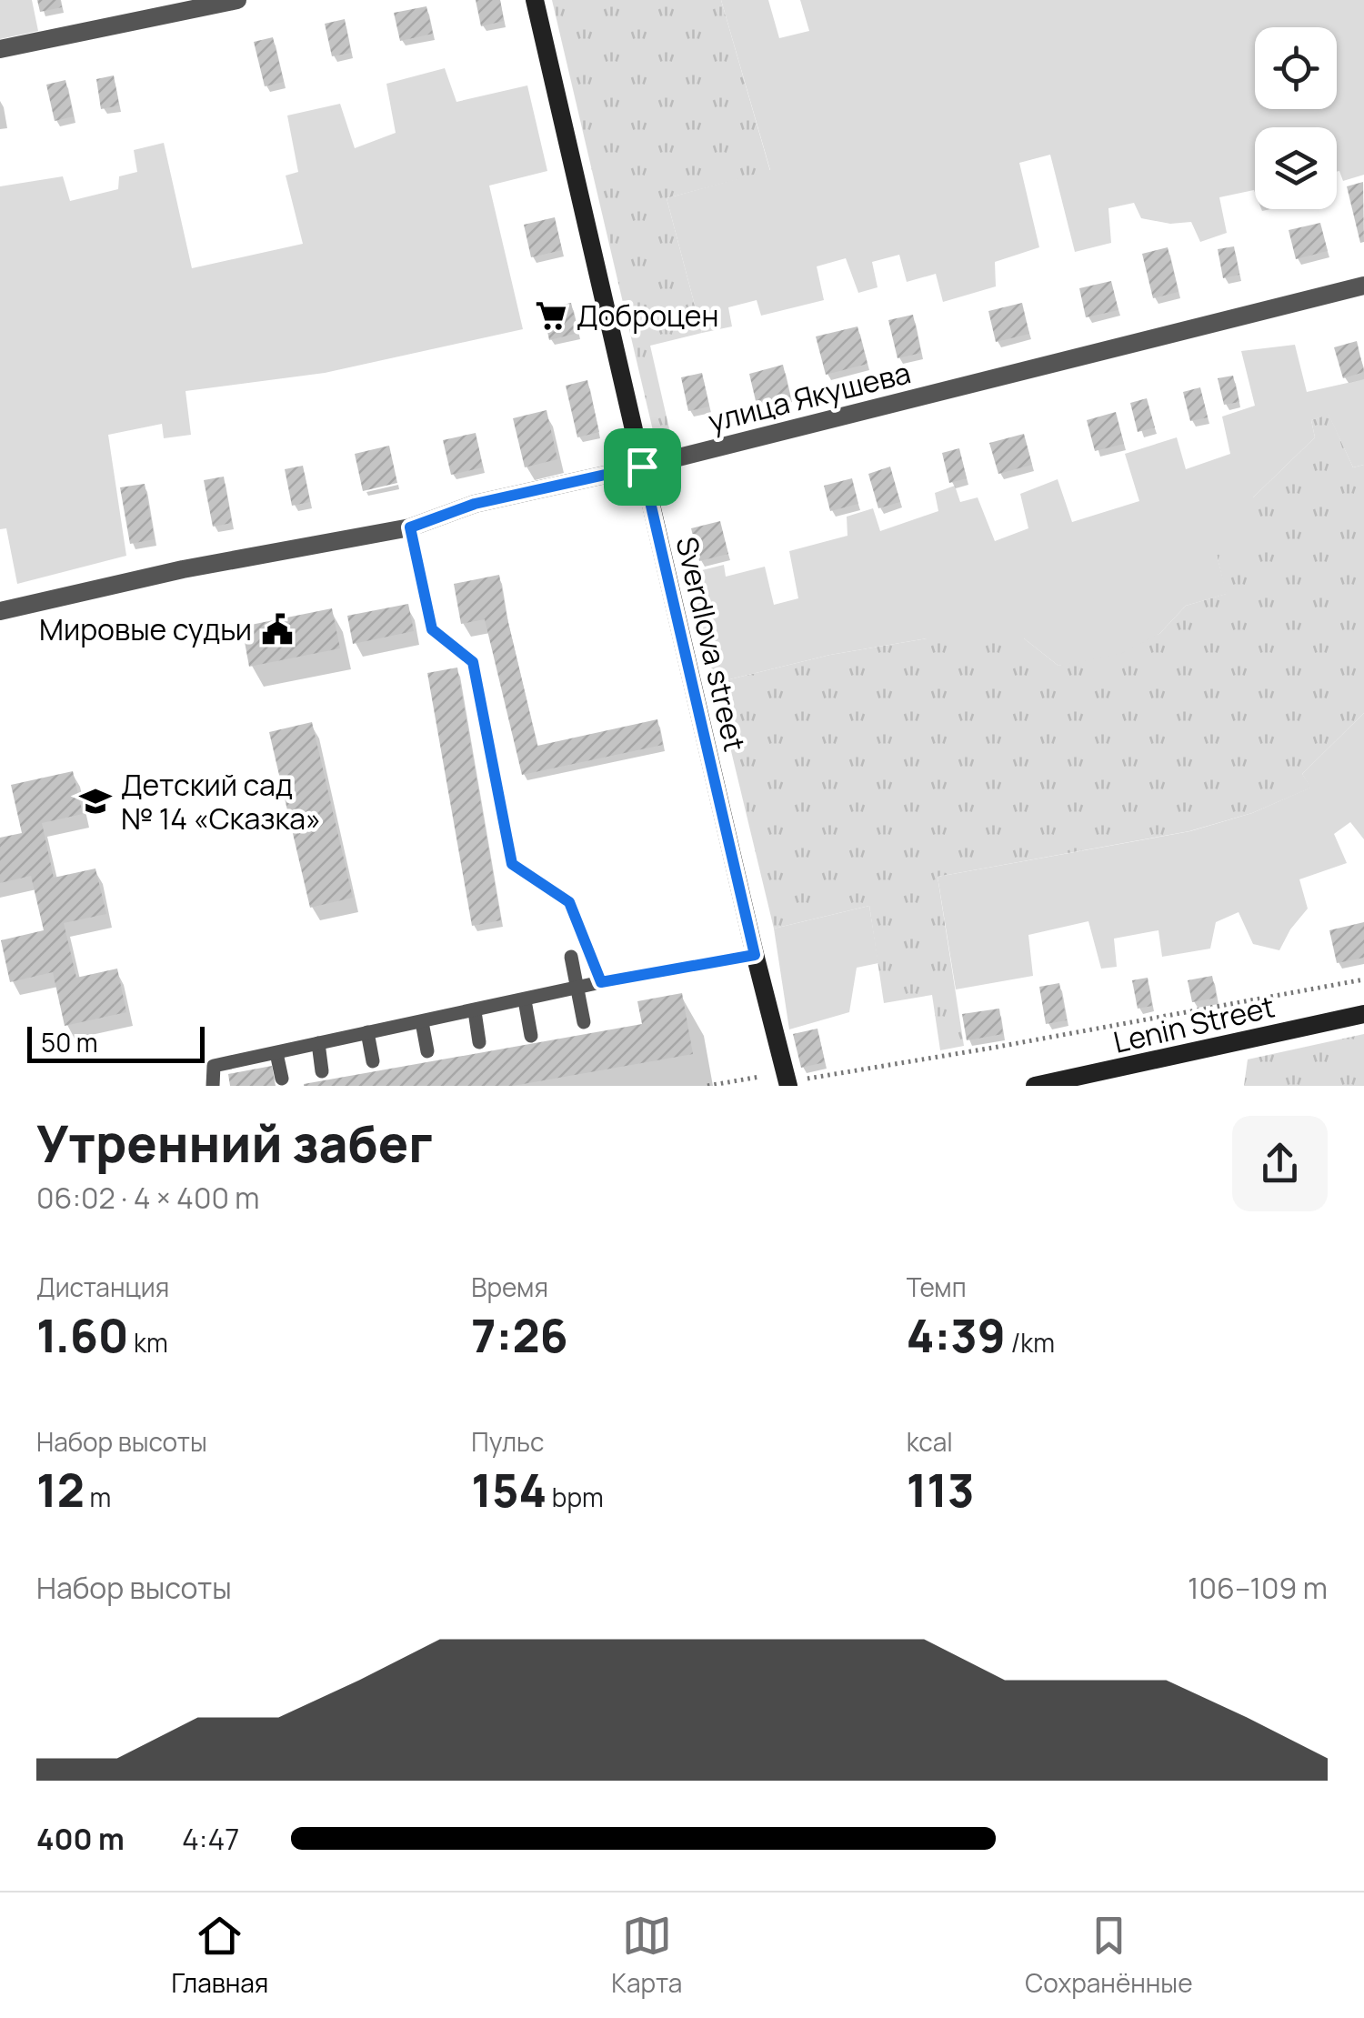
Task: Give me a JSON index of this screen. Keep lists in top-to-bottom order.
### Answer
{
  "streets": {
    "street": ["улица Якушева", "Sverdlova street", "Lenin Street"]
  },
  "crossings": [
    ["улица Якушева", "Sverdlova street"]
  ],
  "places": {
    "supermarket": ["Доброцен"],
    "public building": ["Мировые судьи"],
    "school or university": ["Детский сад № 14 «Сказка»"]
  },
  "scale_bar": "50 m",
  "page": {
    "scale": "50 m",
    "heading": ["Утренний забег", "06:02 · 4 × 400 m"],
    "stats": [
      ["Дистанция", "1.60 km"],
      ["Время", "7:26"],
      ["Темп", "4:39 /km"],
      ["Набор высоты", "12 m"],
      ["Пульс", "154 bpm"],
      ["kcal", "113"]
    ],
    "chart": ["Набор высоты", "106–109 m"],
    "list": [
      {
        "name": "400 m",
        "note": "4:47"
      }
    ],
    "tabs": ["Главная", "Карта", "Сохранённые"]
  }
}
